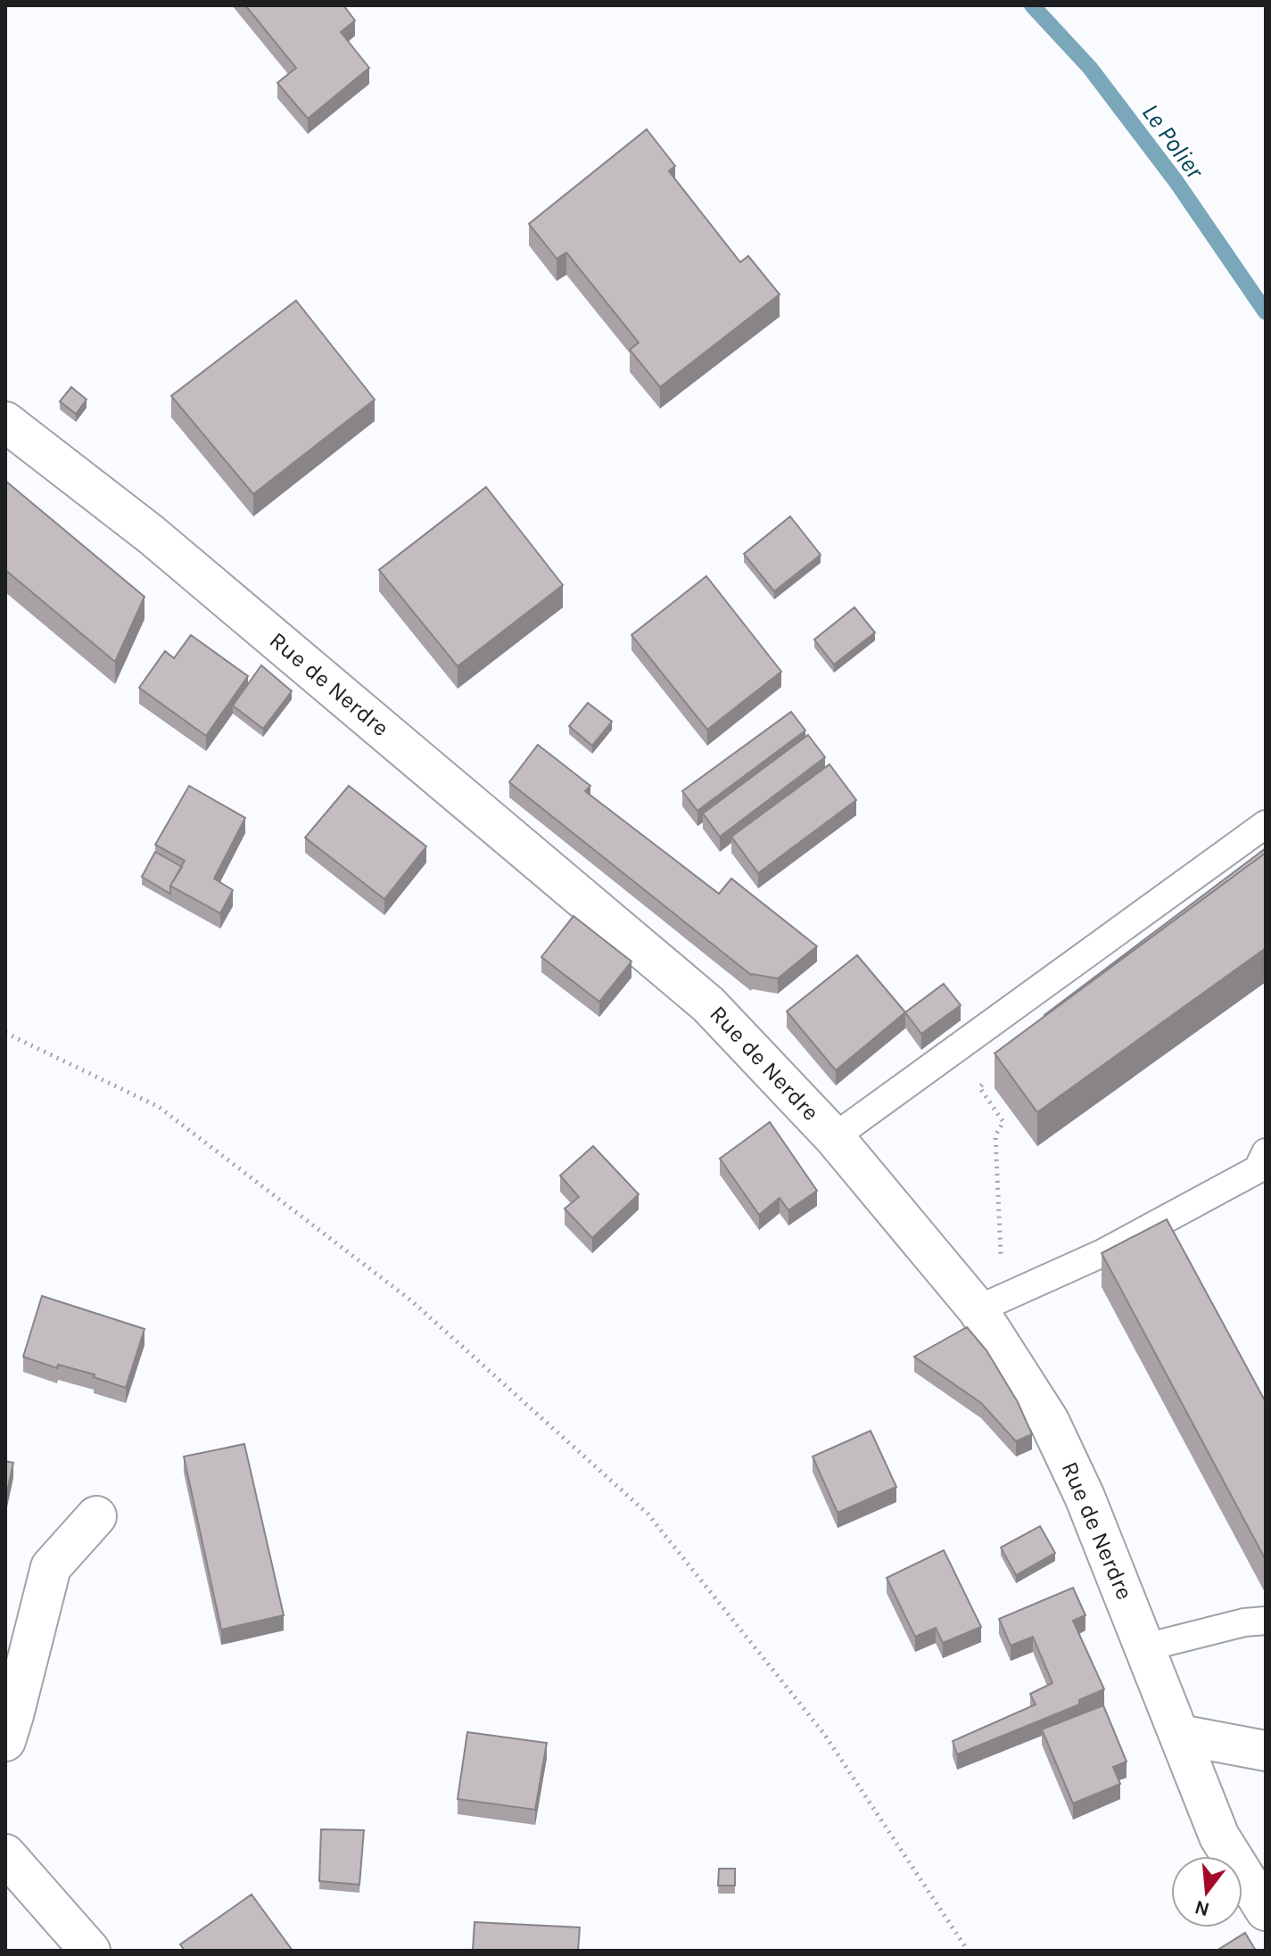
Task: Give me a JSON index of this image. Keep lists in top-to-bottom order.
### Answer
{
  "streets": {
    "street": ["Rue de Nerdre"]
  },
  "water": ["Le Polier"],
  "north": "bottom"
}
